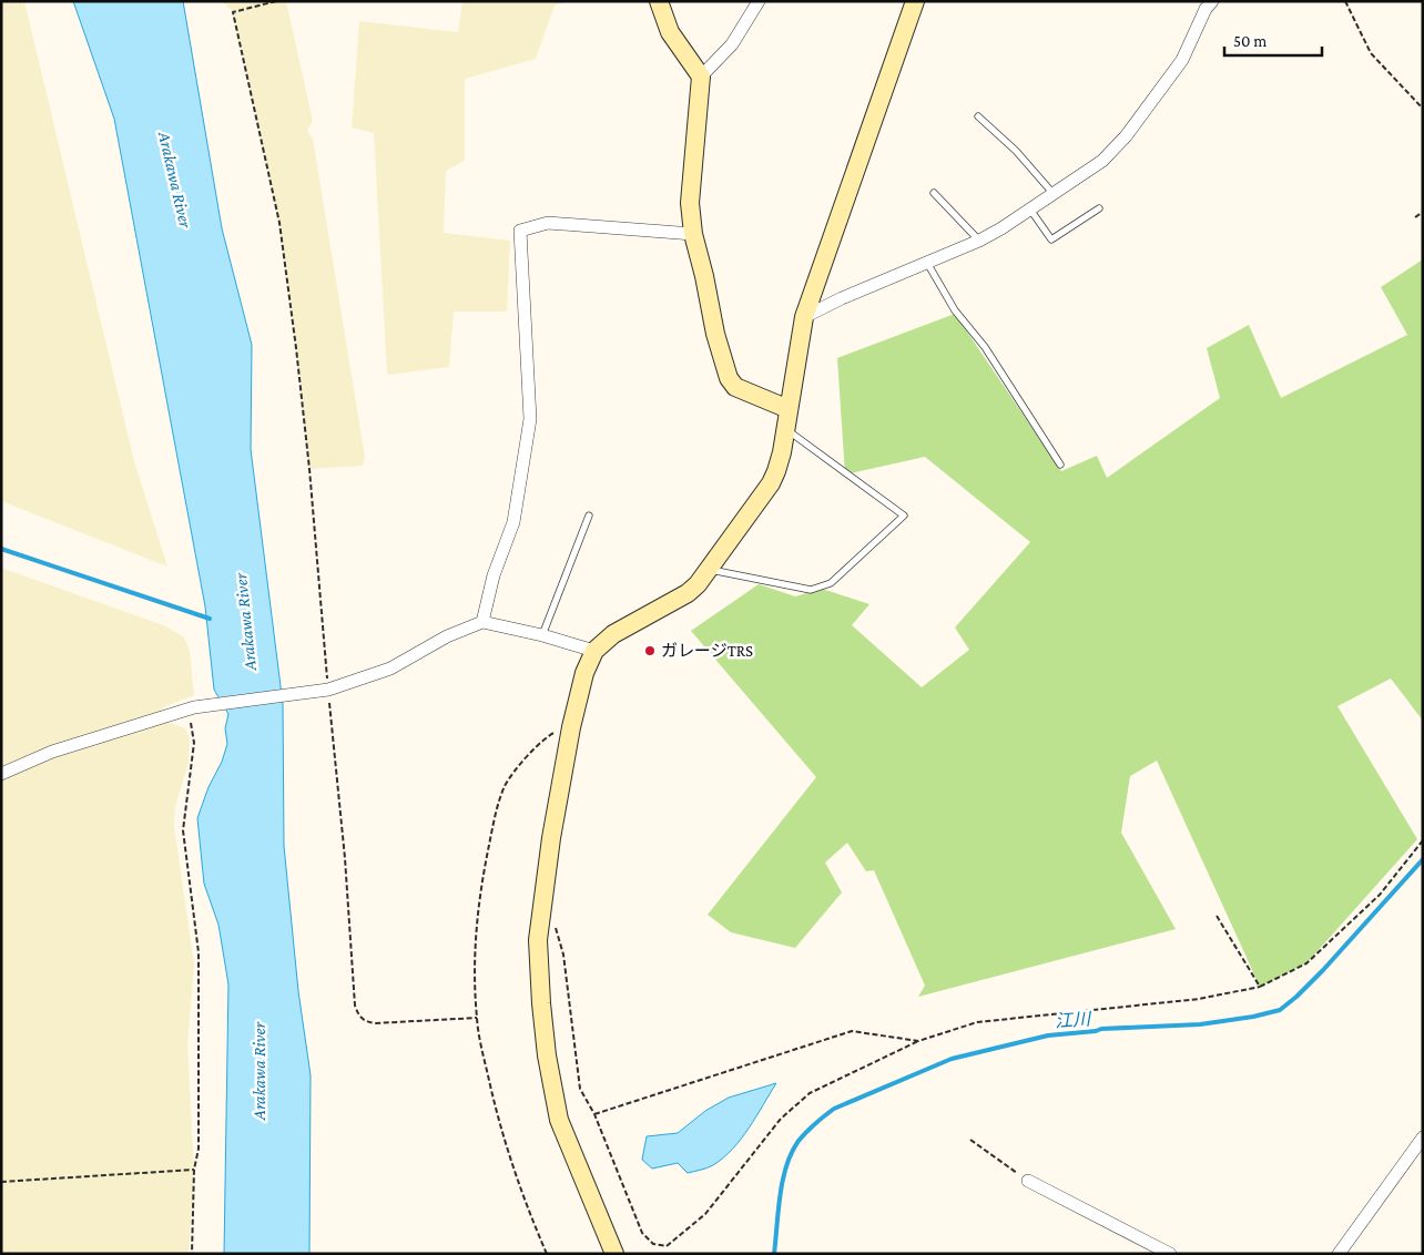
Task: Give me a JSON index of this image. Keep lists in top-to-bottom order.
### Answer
{
  "water": ["Arakawa River", "江川"],
  "places": ["ガレージTRS"],
  "scale_bar": "50 m"
}
